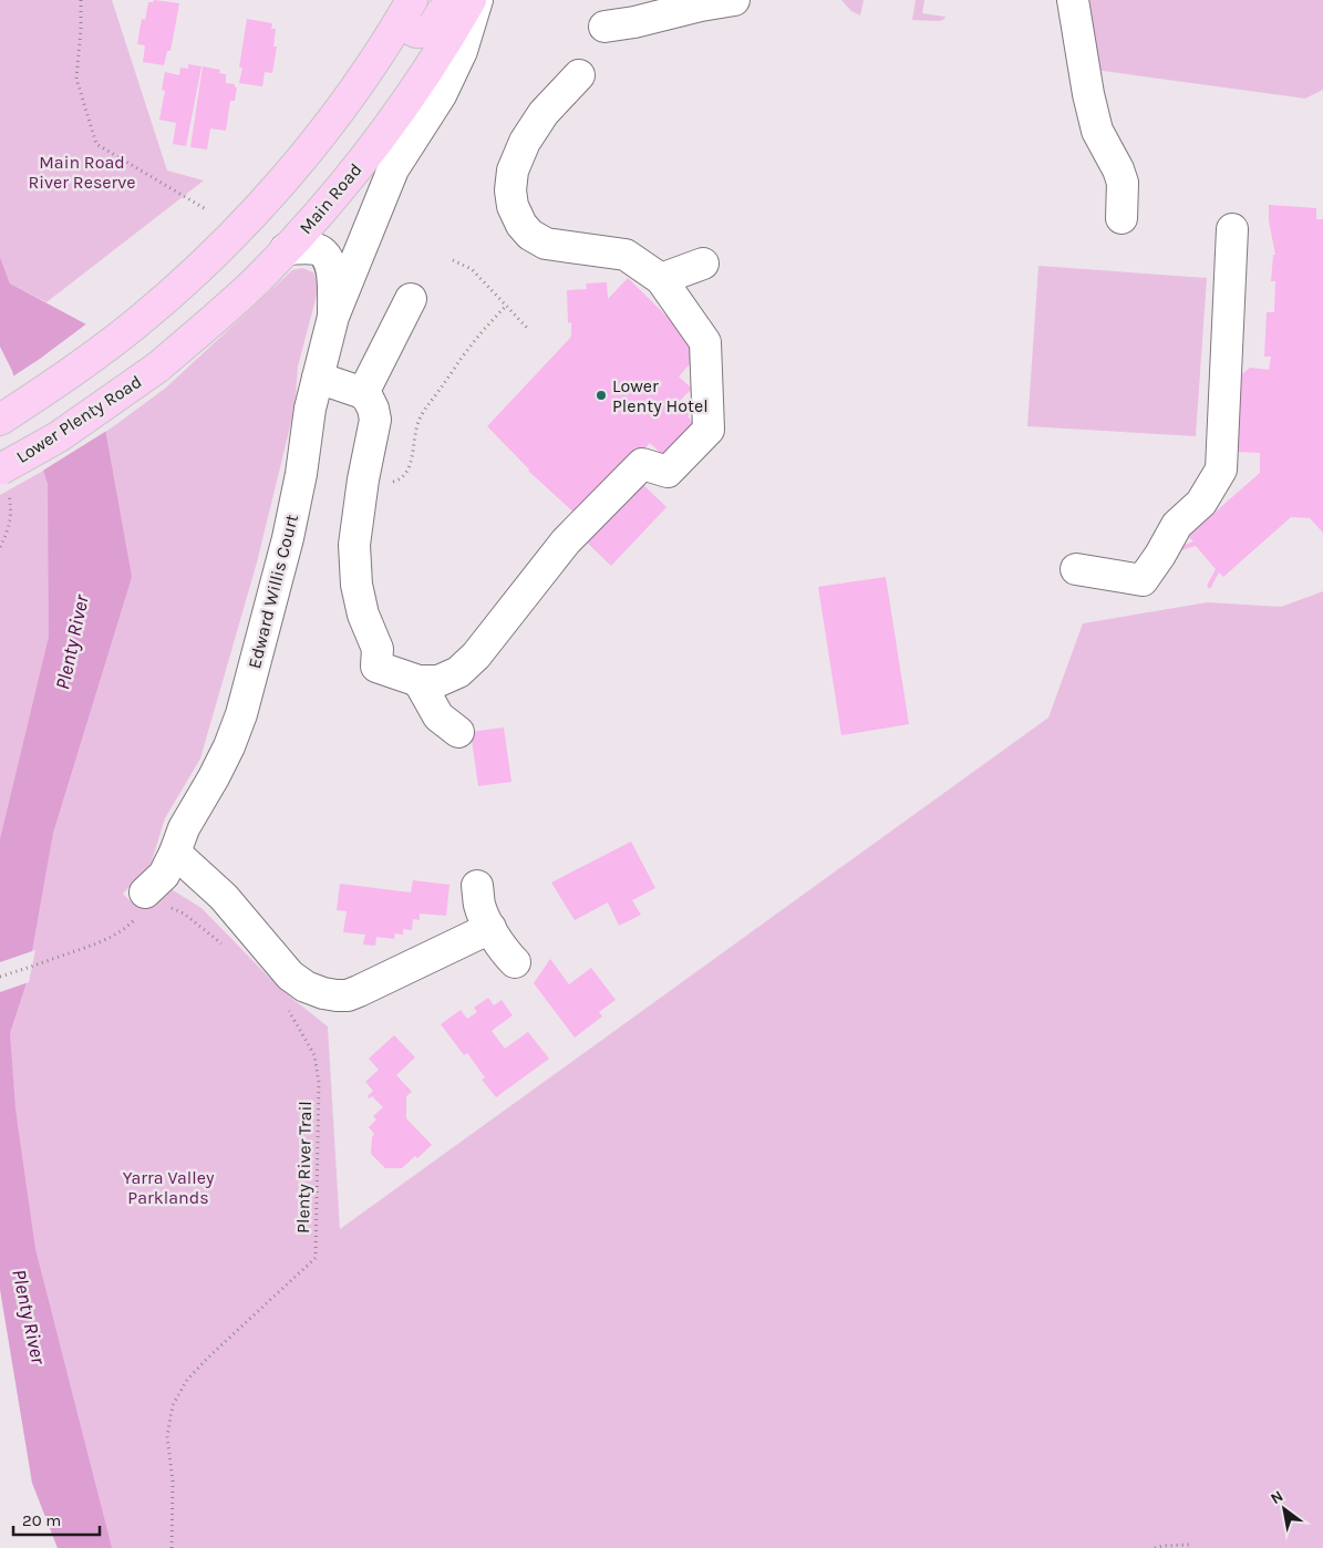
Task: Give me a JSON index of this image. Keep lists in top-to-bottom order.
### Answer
{
  "streets": {
    "main road": ["Main Road", "Lower Plenty Road"],
    "street": ["Edward Willis Court"],
    "path": ["Plenty River Trail"]
  },
  "crossings": [
    ["Main Road", "Lower Plenty Road"],
    ["Main Road", "Edward Willis Court"]
  ],
  "water": ["Plenty River"],
  "parks": ["Main Road River Reserve", "Yarra Valley Parklands"],
  "places": ["Lower Plenty Hotel"],
  "scale_bar": "20 m",
  "north": "top left"
}
